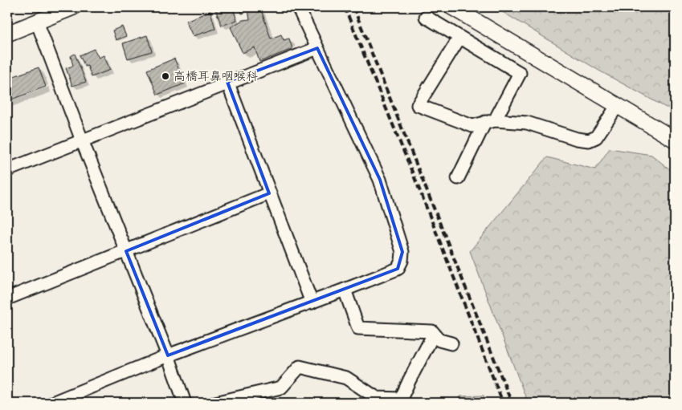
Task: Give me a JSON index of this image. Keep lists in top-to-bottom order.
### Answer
{
  "places": ["高橋耳鼻咽喉科"]
}
